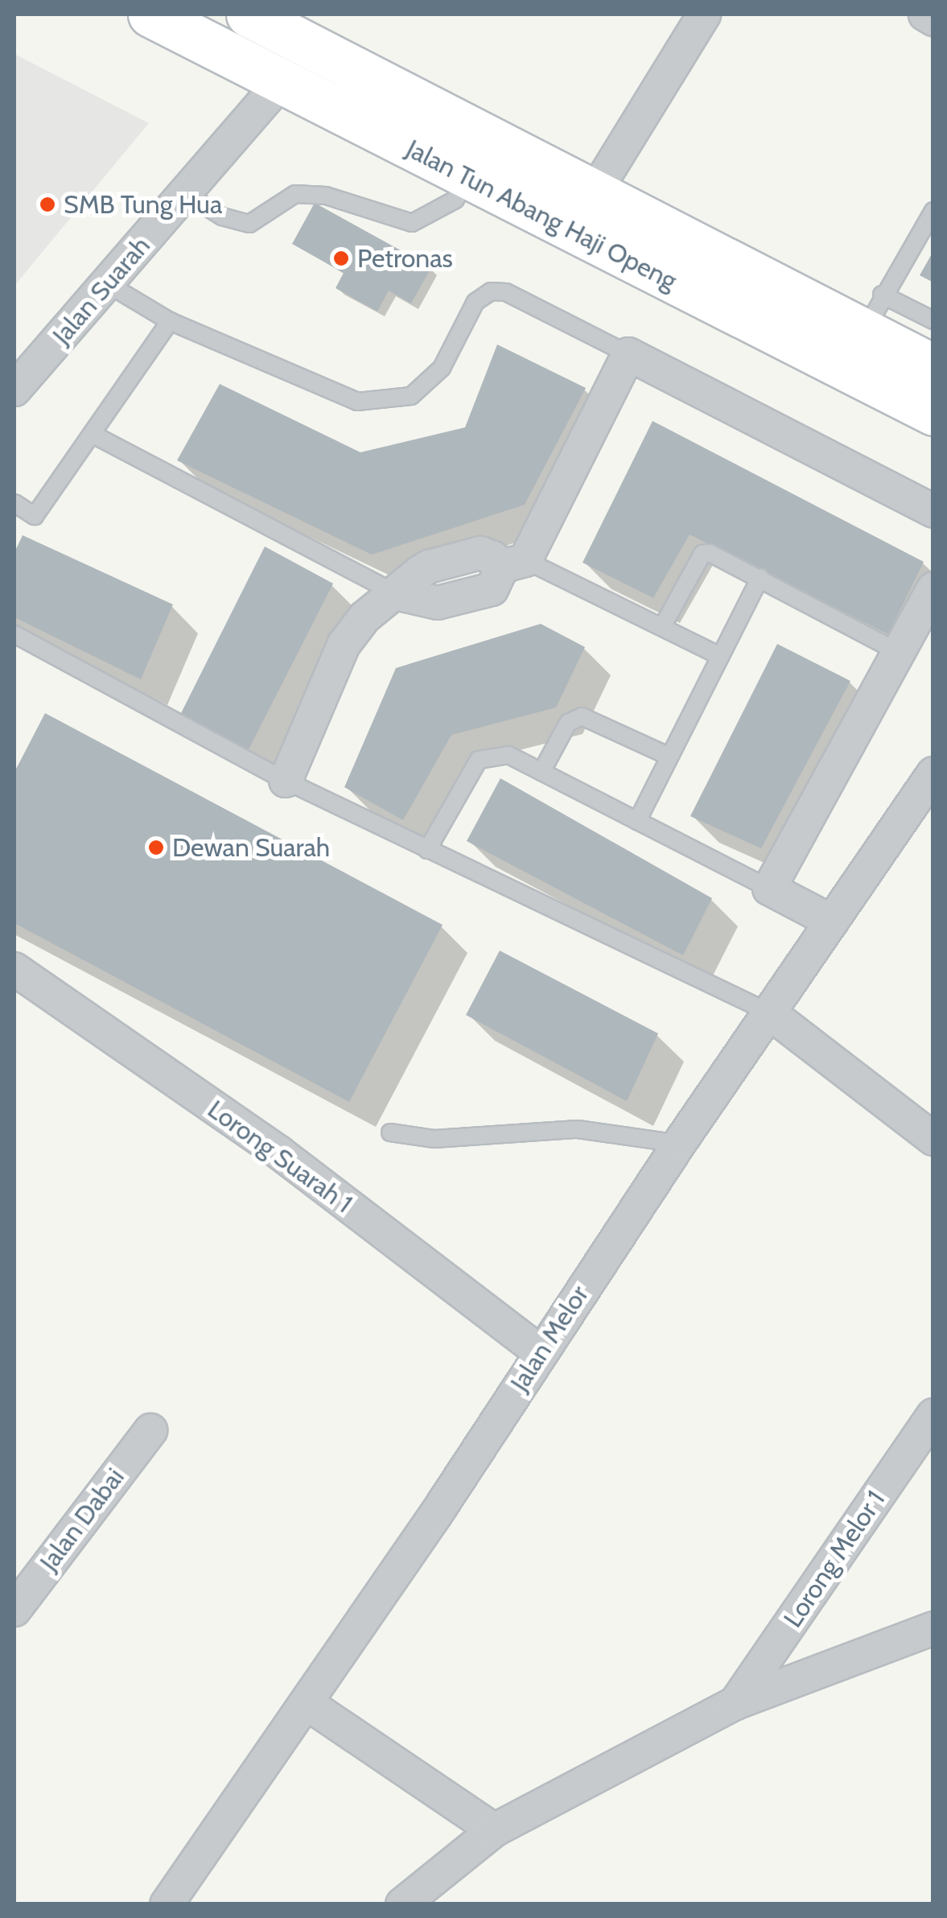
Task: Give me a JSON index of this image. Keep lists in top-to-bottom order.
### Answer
{
  "streets": {
    "main road": ["Jalan Tun Abang Haji Openg"],
    "street": [
      "Jalan Suarah",
      "Lorong Suarah 1",
      "Jalan Melor",
      "Jalan Dabai",
      "Lorong Melor 1"
    ]
  },
  "crossings": [
    ["Jalan Tun Abang Haji Openg", "Jalan Suarah"],
    ["Lorong Suarah 1", "Jalan Melor"]
  ],
  "places": ["SMB Tung Hua", "Petronas", "Dewan Suarah"]
}
